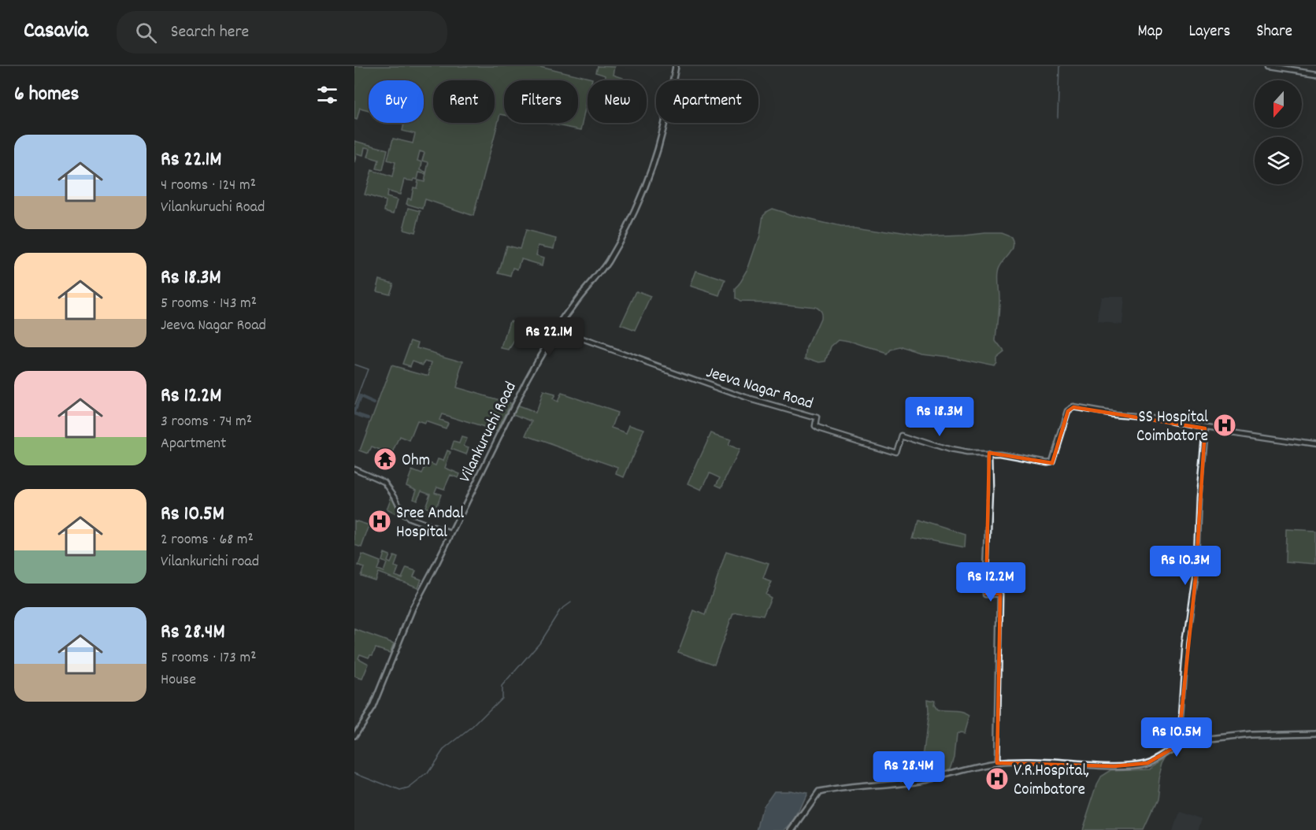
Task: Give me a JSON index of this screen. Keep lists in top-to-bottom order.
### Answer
{
  "streets": {
    "main road": ["Vilankuruchi Road"],
    "street": ["Jeeva Nagar Road"]
  },
  "crossings": [
    ["Jeeva Nagar Road", "Vilankuruchi Road"]
  ],
  "places": {
    "hospital": ["SS Hospital Coimbatore", "Sree Andal Hospital", "V.R.Hospital, Coimbatore"],
    "temple": ["Ohm"]
  },
  "north": "bottom",
  "page": {
    "header": "Casavia",
    "search": "Search here",
    "nav": ["Map", "Layers", "Share"],
    "heading": "6 homes",
    "chip": [
      "Buy",
      "Rent",
      "Filters",
      "New",
      "Apartment"
    ],
    "list": [
      {
        "name": "Rs 22.1M",
        "note": "4 rooms · 124 m² · Vilankuruchi Road"
      },
      {
        "name": "Rs 18.3M",
        "note": "5 rooms · 143 m² · Jeeva Nagar Road"
      },
      {
        "name": "Rs 12.2M",
        "note": "3 rooms · 74 m² · Apartment"
      },
      {
        "name": "Rs 10.5M",
        "note": "2 rooms · 68 m² · Vilankurichi road"
      },
      {
        "name": "Rs 28.4M",
        "note": "5 rooms · 173 m² · House"
      }
    ],
    "price": [
      "Rs 22.1M",
      "Rs 18.3M",
      "Rs 10.3M",
      "Rs 12.2M",
      "Rs 10.5M",
      "Rs 28.4M"
    ]
  }
}
